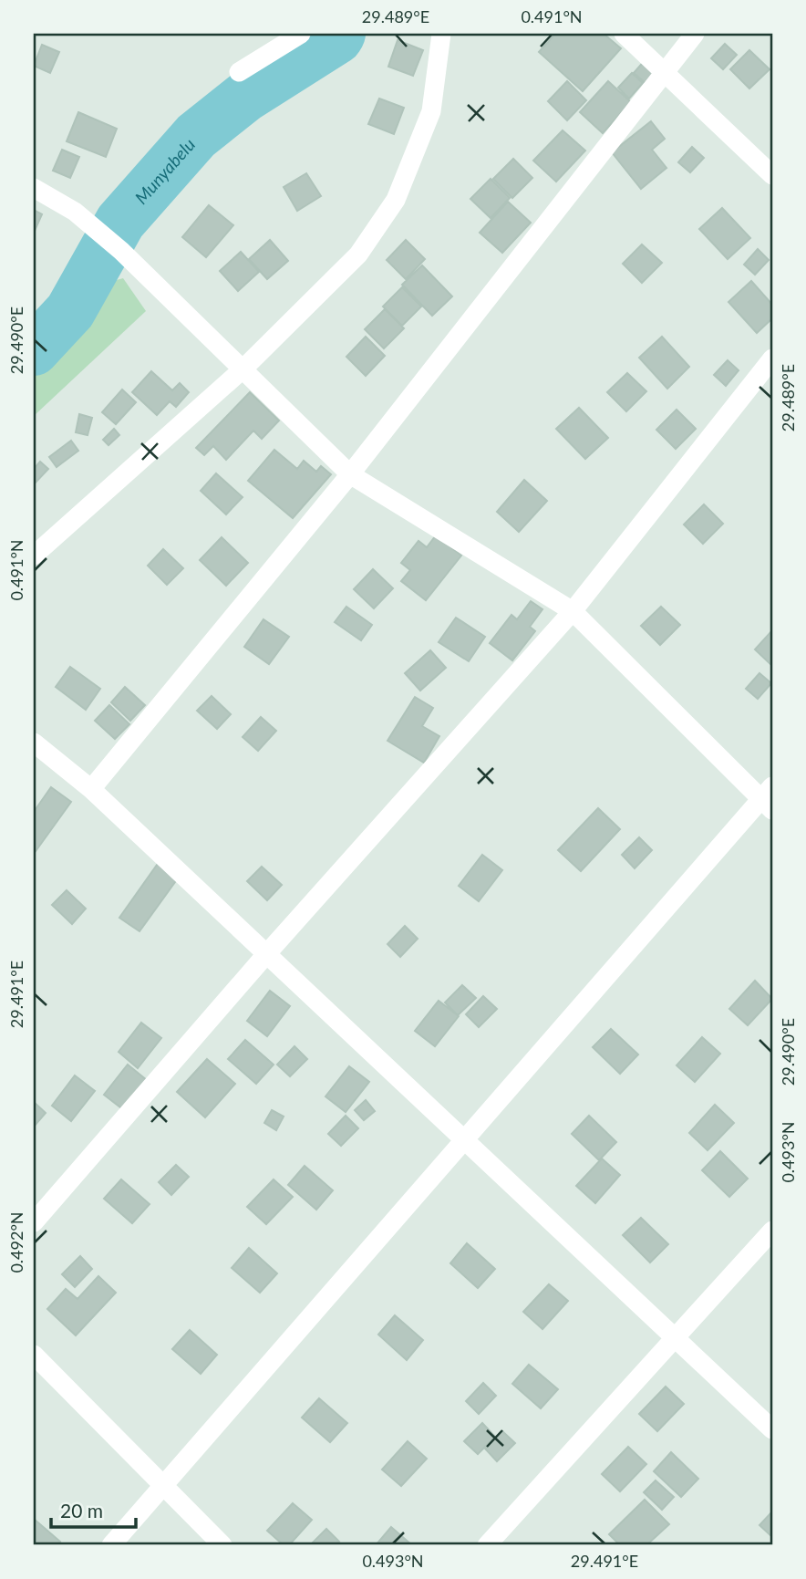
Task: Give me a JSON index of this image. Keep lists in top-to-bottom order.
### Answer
{
  "water": ["Munyabelu"],
  "scale_bar": "20 m",
  "coordinates": [
    "29.489°E",
    "0.491°N",
    "29.490°E",
    "29.491°E",
    "0.493°N",
    "0.492°N"
  ]
}
